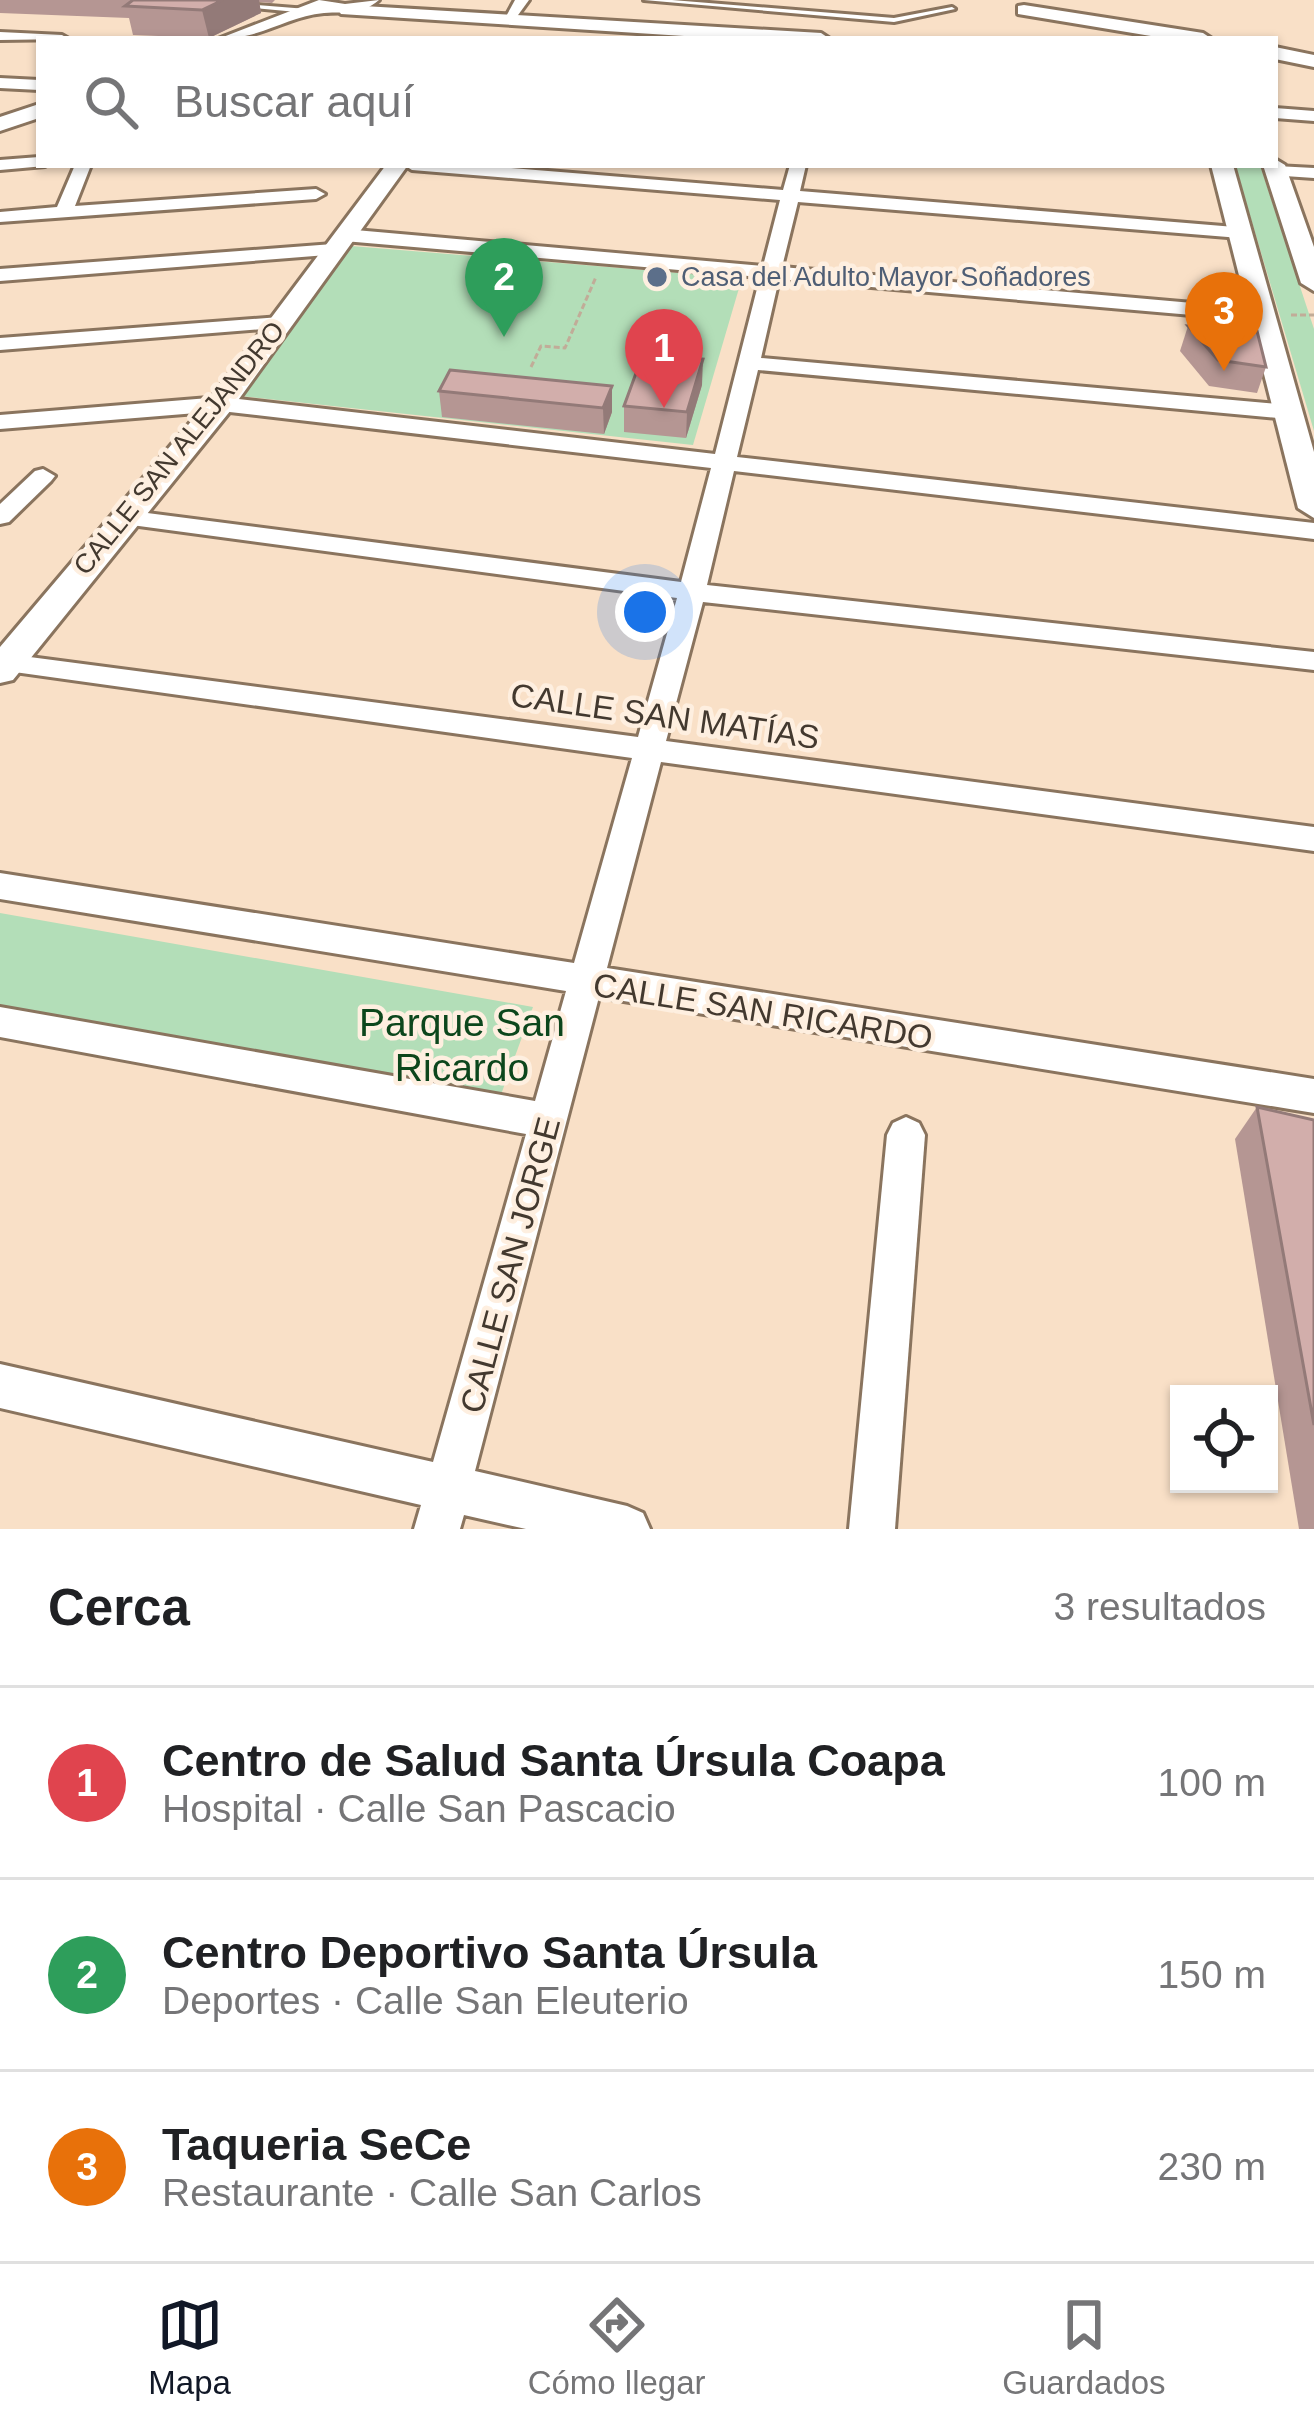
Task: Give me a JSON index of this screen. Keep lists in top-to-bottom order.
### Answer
{
  "streets": {
    "street": [
      "CALLE SAN ALEJANDRO",
      "CALLE SAN MATÍAS",
      "CALLE SAN RICARDO",
      "CALLE SAN JORGE"
    ]
  },
  "crossings": [
    ["CALLE SAN ALEJANDRO", "CALLE SAN MATÍAS"],
    ["CALLE SAN MATÍAS", "CALLE SAN JORGE"],
    ["CALLE SAN RICARDO", "CALLE SAN JORGE"]
  ],
  "parks": ["Parque San Ricardo"],
  "places": ["Casa del Adulto Mayor Soñadores"],
  "page": {
    "search": "Buscar aquí",
    "pins": ["2", "3", "1"],
    "heading": ["Cerca", "3 resultados"],
    "list": [
      {
        "mark": "1",
        "name": "Centro de Salud Santa Úrsula Coapa",
        "note": "Hospital · Calle San Pascacio",
        "value": "100 m"
      },
      {
        "mark": "2",
        "name": "Centro Deportivo Santa Úrsula",
        "note": "Deportes · Calle San Eleuterio",
        "value": "150 m"
      },
      {
        "mark": "3",
        "name": "Taqueria SeCe",
        "note": "Restaurante · Calle San Carlos",
        "value": "230 m"
      }
    ],
    "nav": ["Mapa", "Cómo llegar", "Guardados"]
  }
}
